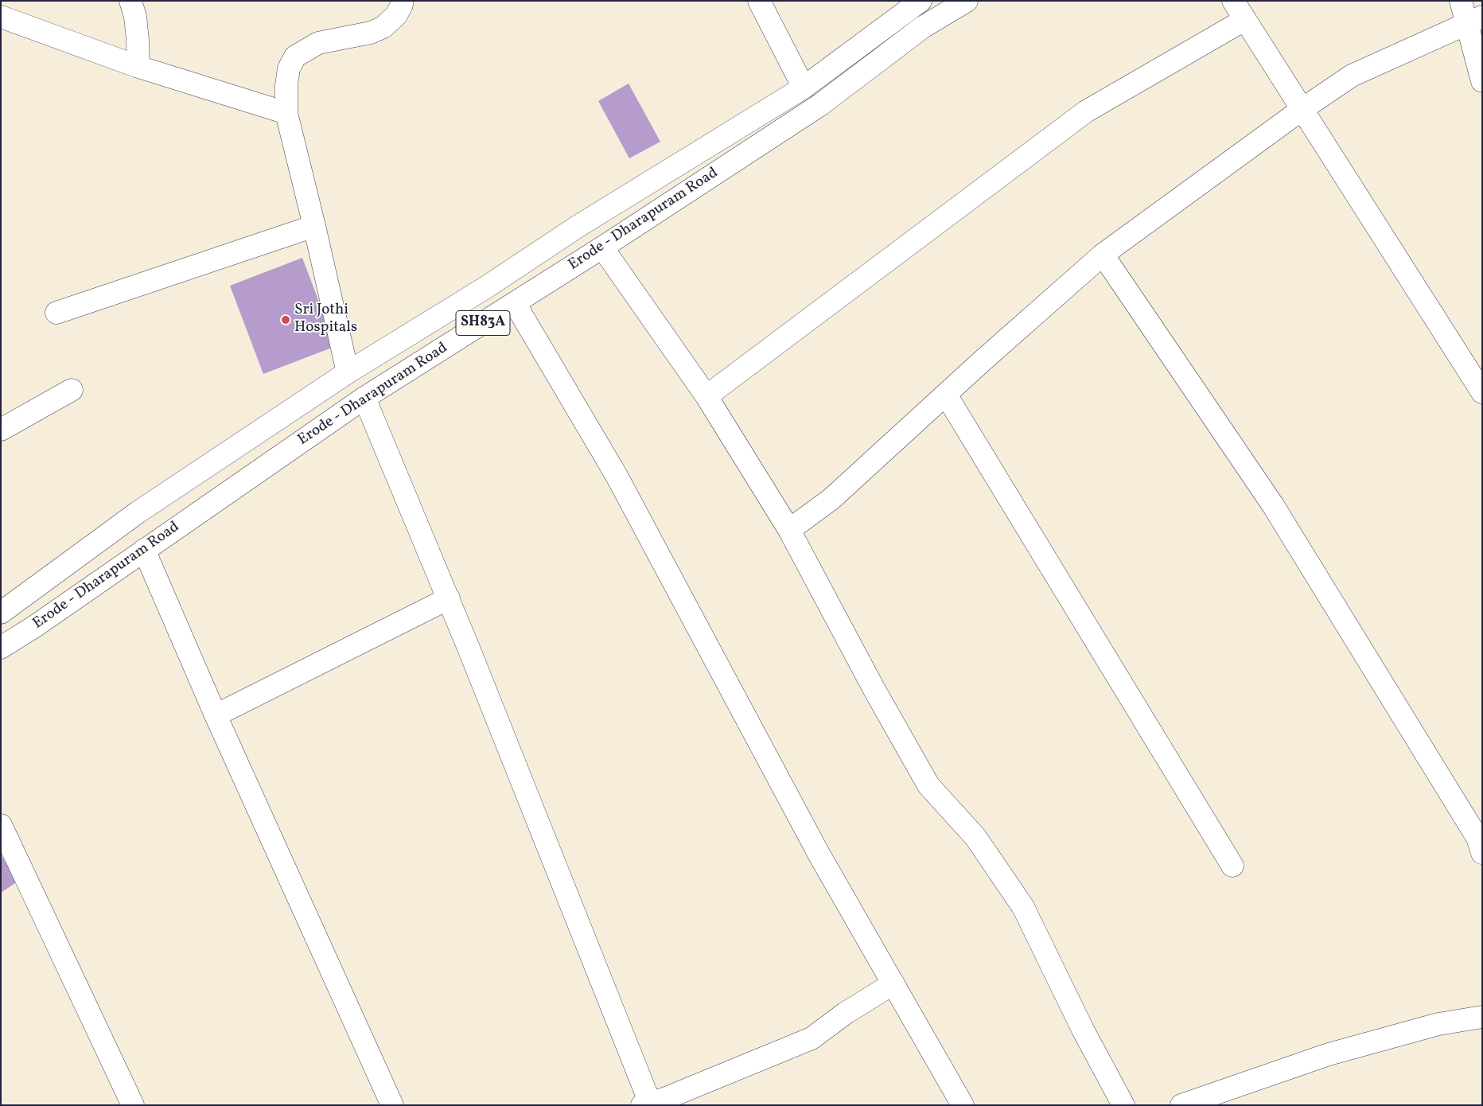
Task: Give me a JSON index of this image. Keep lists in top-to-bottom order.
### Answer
{
  "streets": {
    "street": ["Erode - Dharapuram Road", "SH83A"]
  },
  "places": ["Sri Jothi Hospitals"]
}
